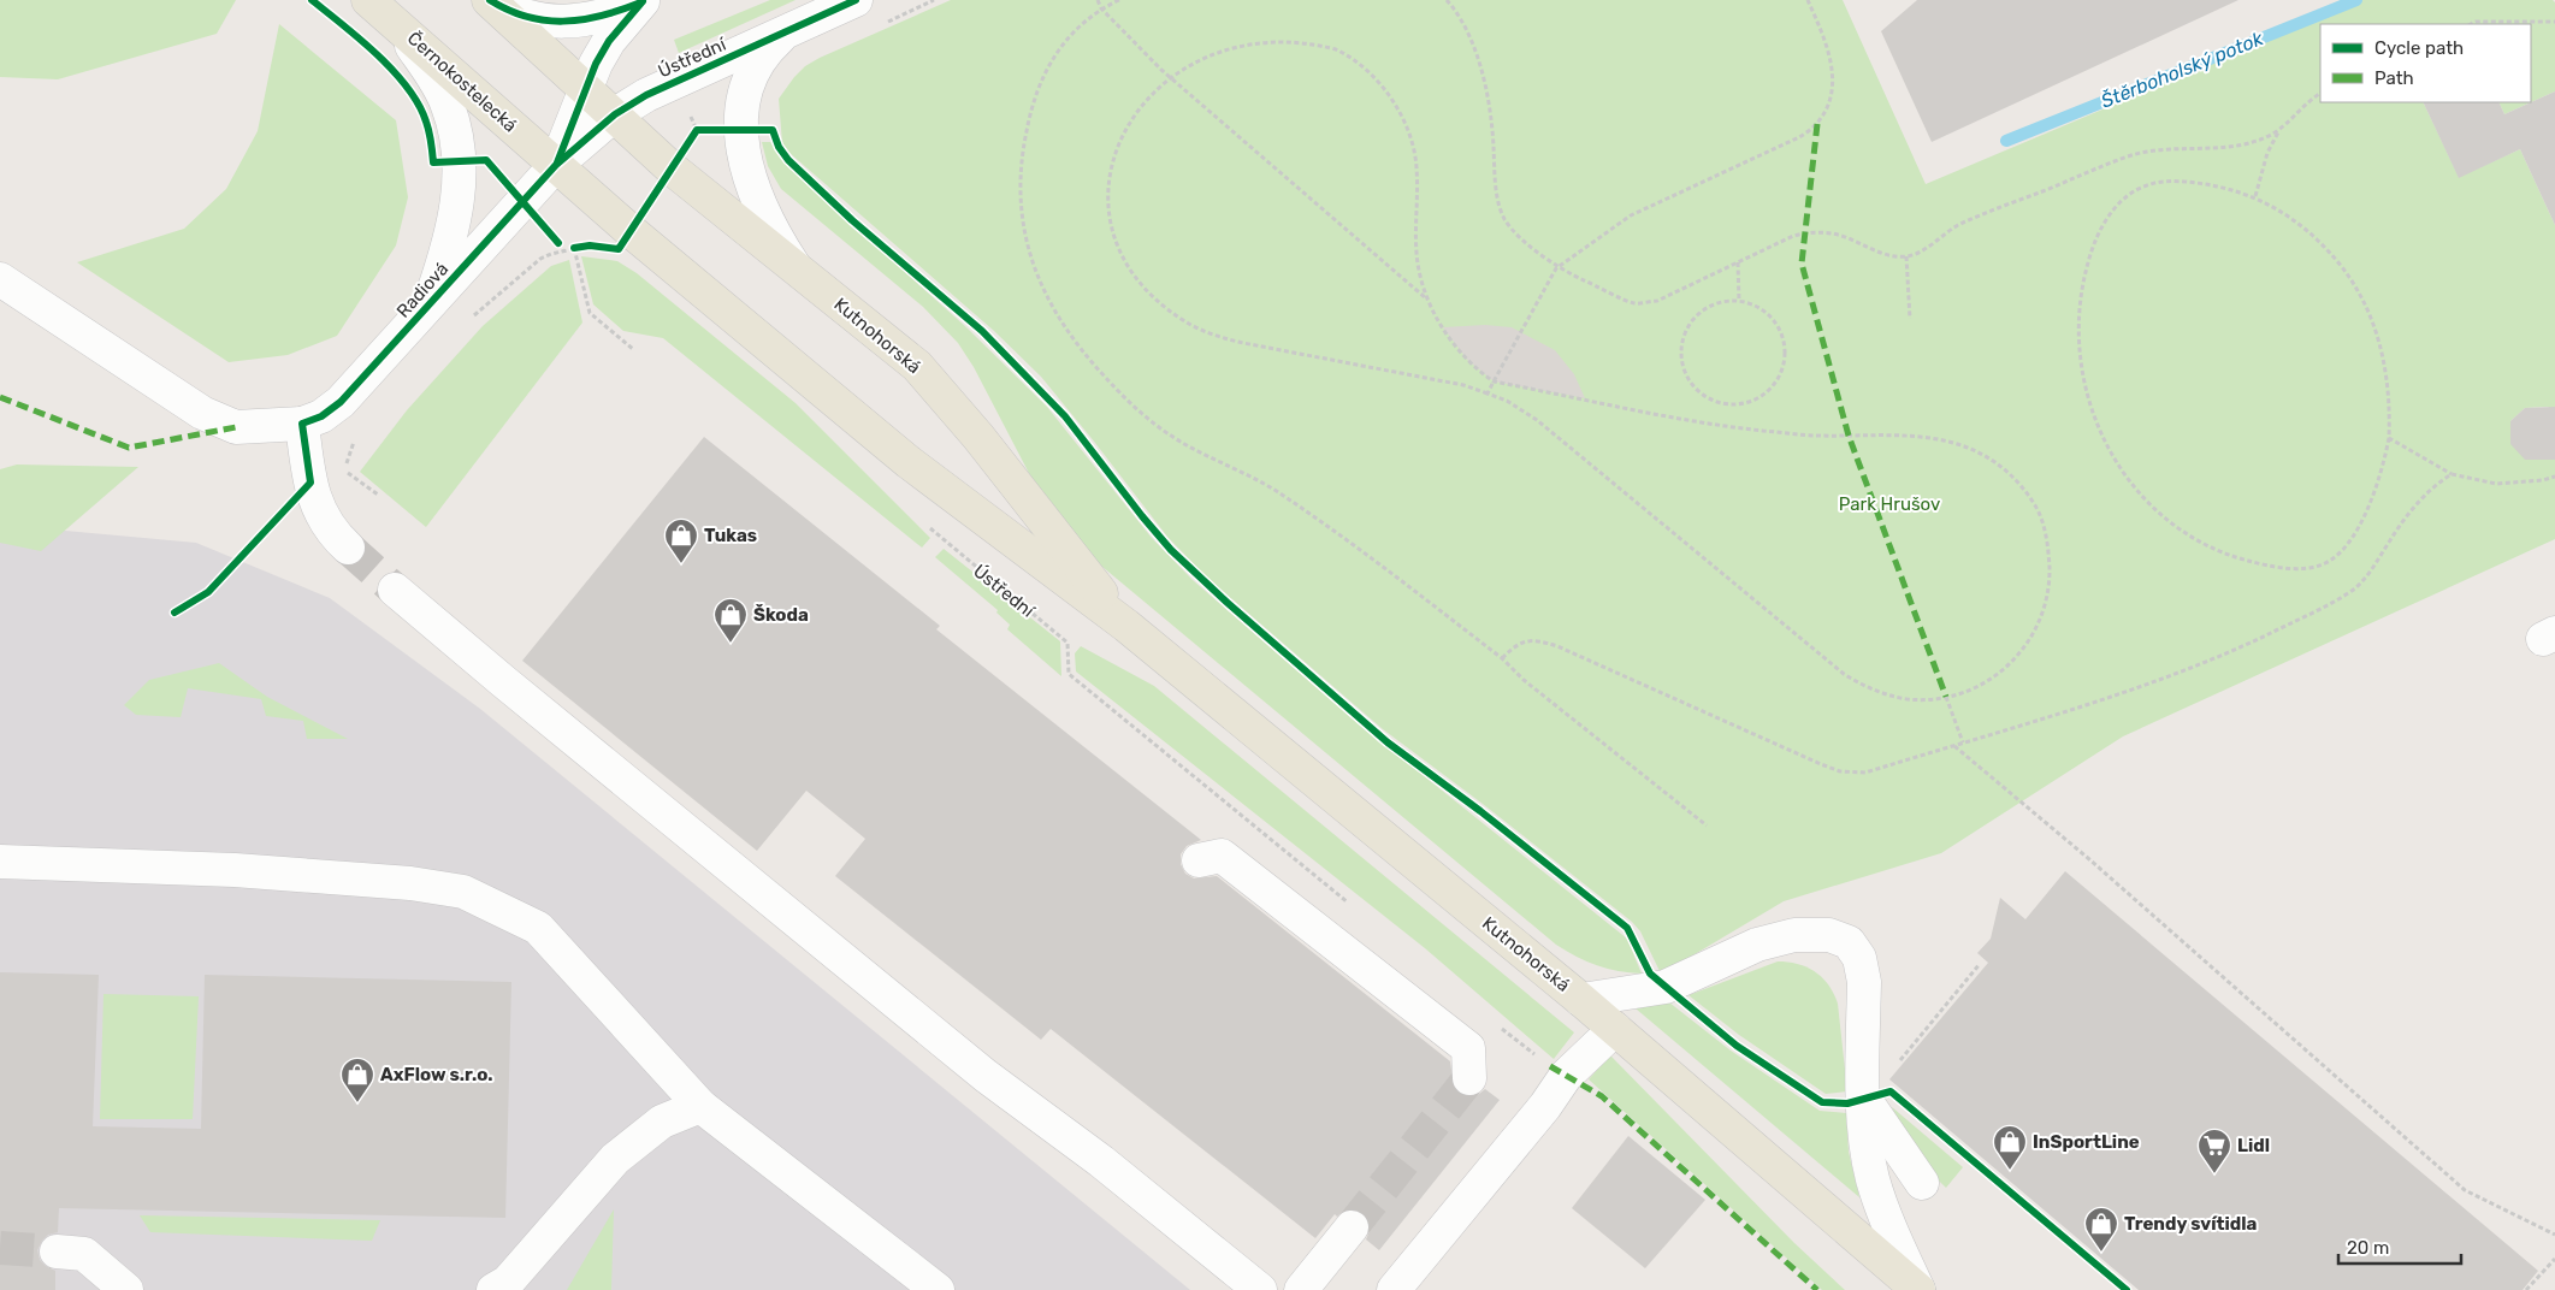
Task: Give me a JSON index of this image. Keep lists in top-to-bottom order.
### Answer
{
  "streets": {
    "main road": ["Černokostelecká", "Kutnohorská"],
    "street": ["Ústřední", "Radiová"]
  },
  "crossings": [
    ["Ústřední", "Černokostelecká"],
    ["Ústřední", "Radiová"],
    ["Ústřední", "Kutnohorská"],
    ["Černokostelecká", "Radiová"],
    ["Černokostelecká", "Kutnohorská"],
    ["Radiová", "Kutnohorská"]
  ],
  "water": ["Štěrboholský potok"],
  "parks": ["Park Hrušov"],
  "places": {
    "shop": [
      "Tukas",
      "Škoda",
      "AxFlow s.r.o.",
      "InSportLine",
      "Trendy svítidla"
    ],
    "supermarket": ["Lidl"]
  },
  "legend": ["Cycle path", "Path"],
  "scale_bar": "20 m"
}
